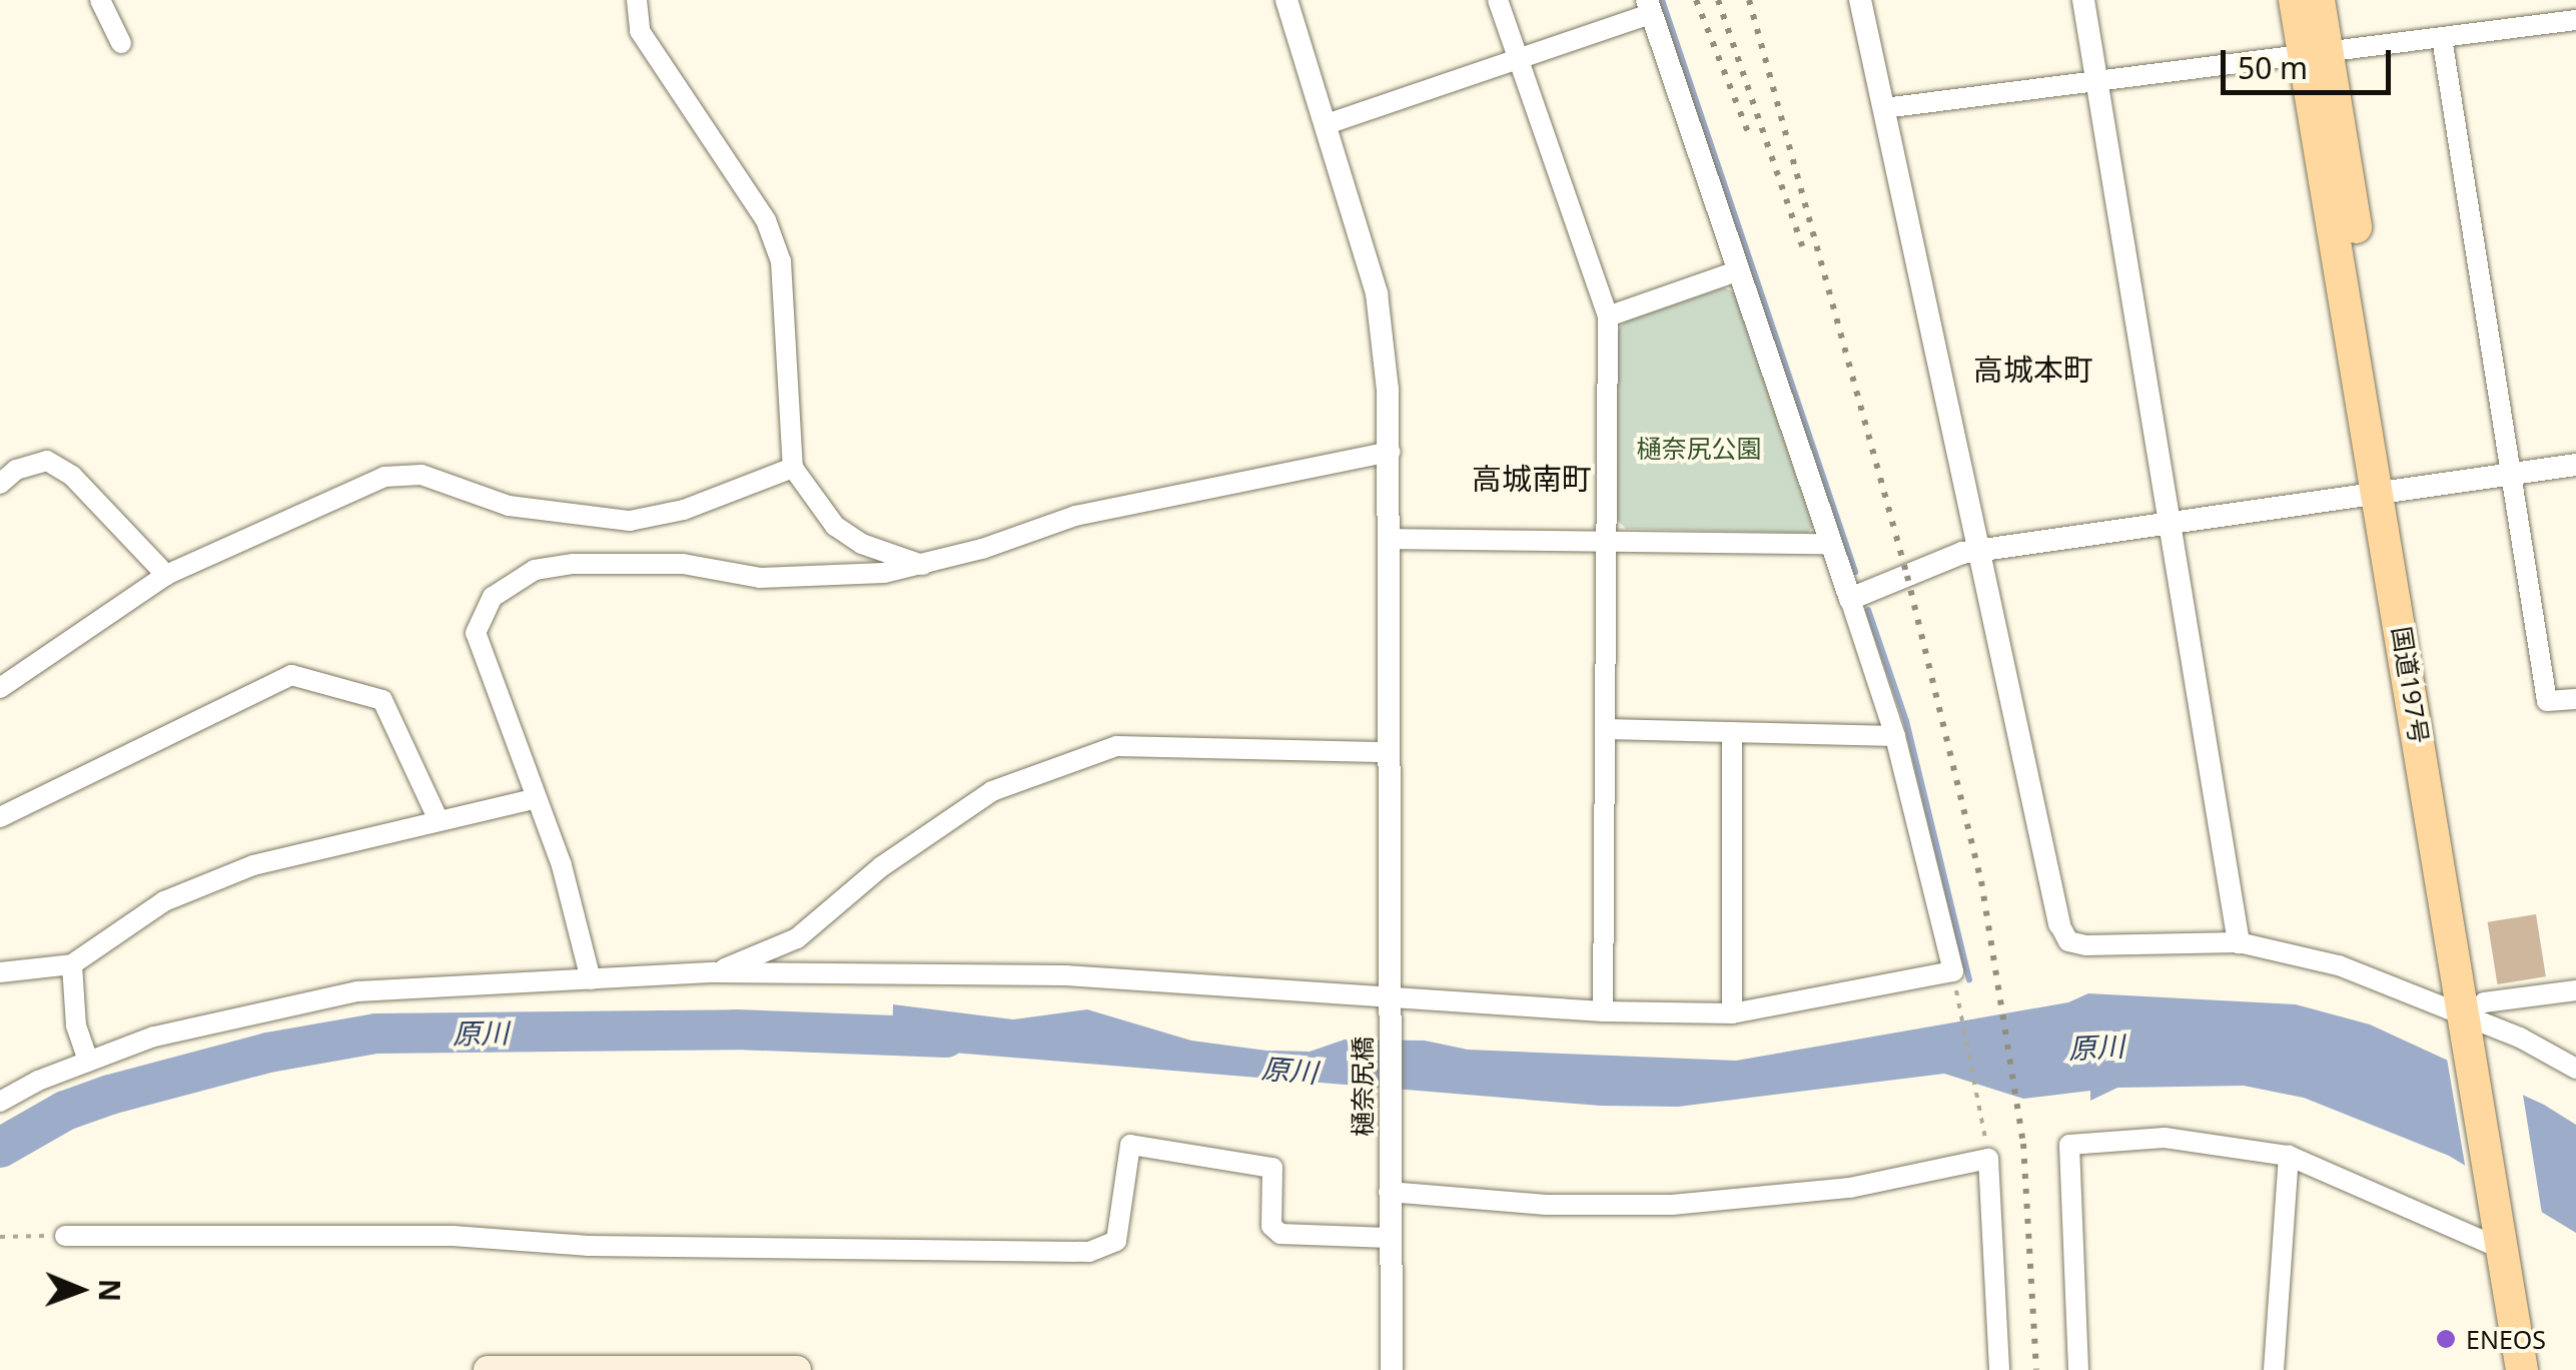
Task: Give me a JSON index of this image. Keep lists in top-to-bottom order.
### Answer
{
  "streets": {
    "highway": ["国道197号"],
    "street": ["樋奈尻橋"]
  },
  "districts": ["高城本町", "高城南町"],
  "water": ["原川"],
  "parks": ["樋奈尻公園"],
  "places": ["ENEOS"],
  "scale_bar": "50 m",
  "north": "right"
}
